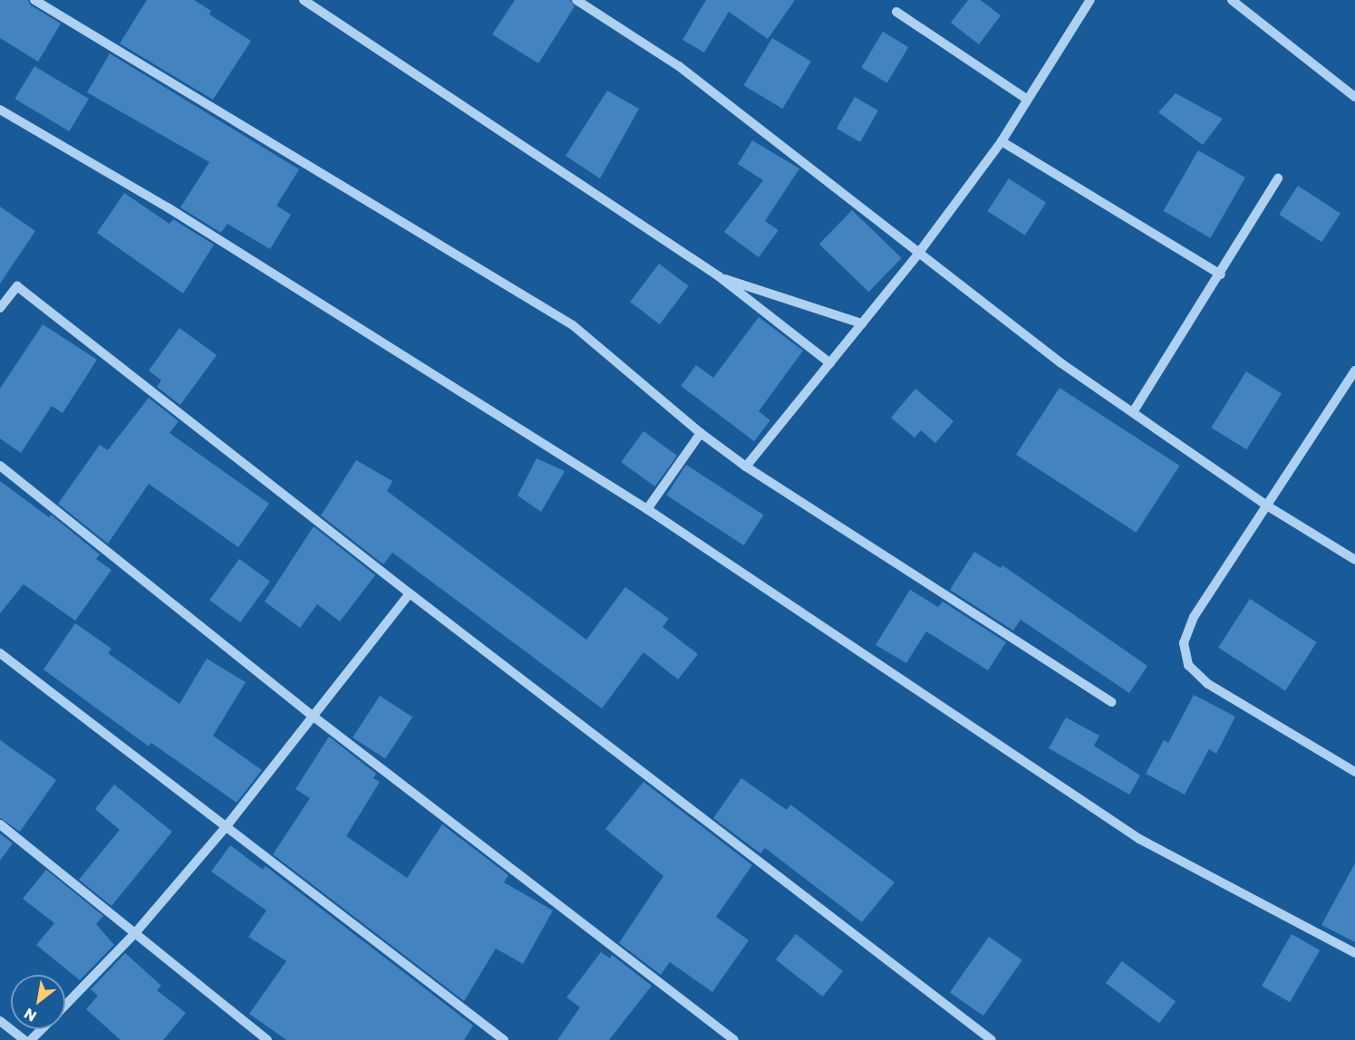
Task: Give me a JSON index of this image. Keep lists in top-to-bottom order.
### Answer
{
  "north": "bottom left"
}
